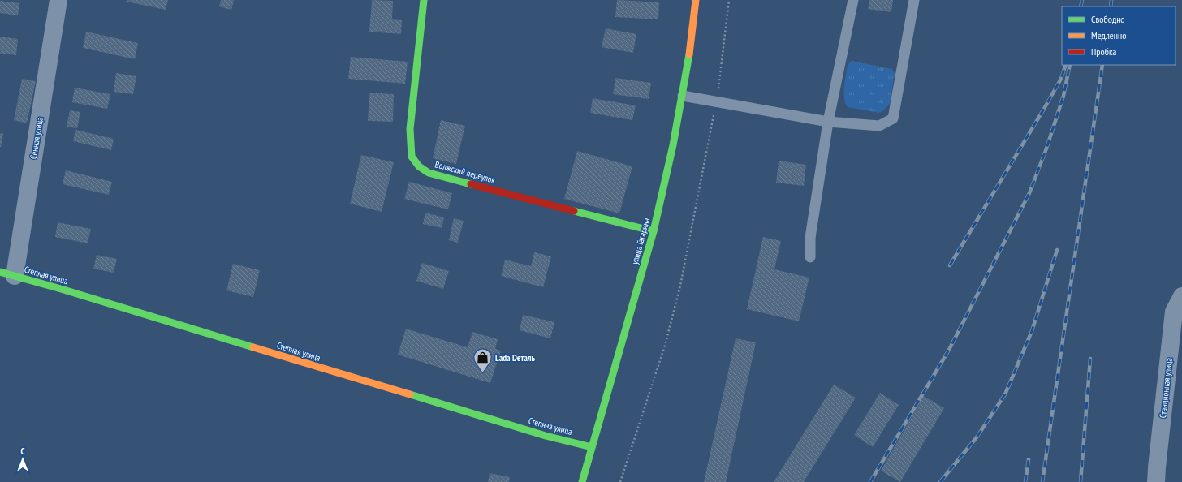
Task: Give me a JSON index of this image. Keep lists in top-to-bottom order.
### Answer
{
  "streets": {
    "street": [
      "Сенная улица",
      "Волжский переулок",
      "улица Гагарина",
      "Степная улица",
      "Станционная улица"
    ]
  },
  "crossings": [
    ["Сенная улица", "Степная улица"],
    ["Волжский переулок", "улица Гагарина"],
    ["улица Гагарина", "Степная улица"]
  ],
  "places": {
    "shop": ["Lada Dеталь"]
  },
  "legend": ["Свободно", "Медленно", "Пробка"],
  "north": "top"
}
